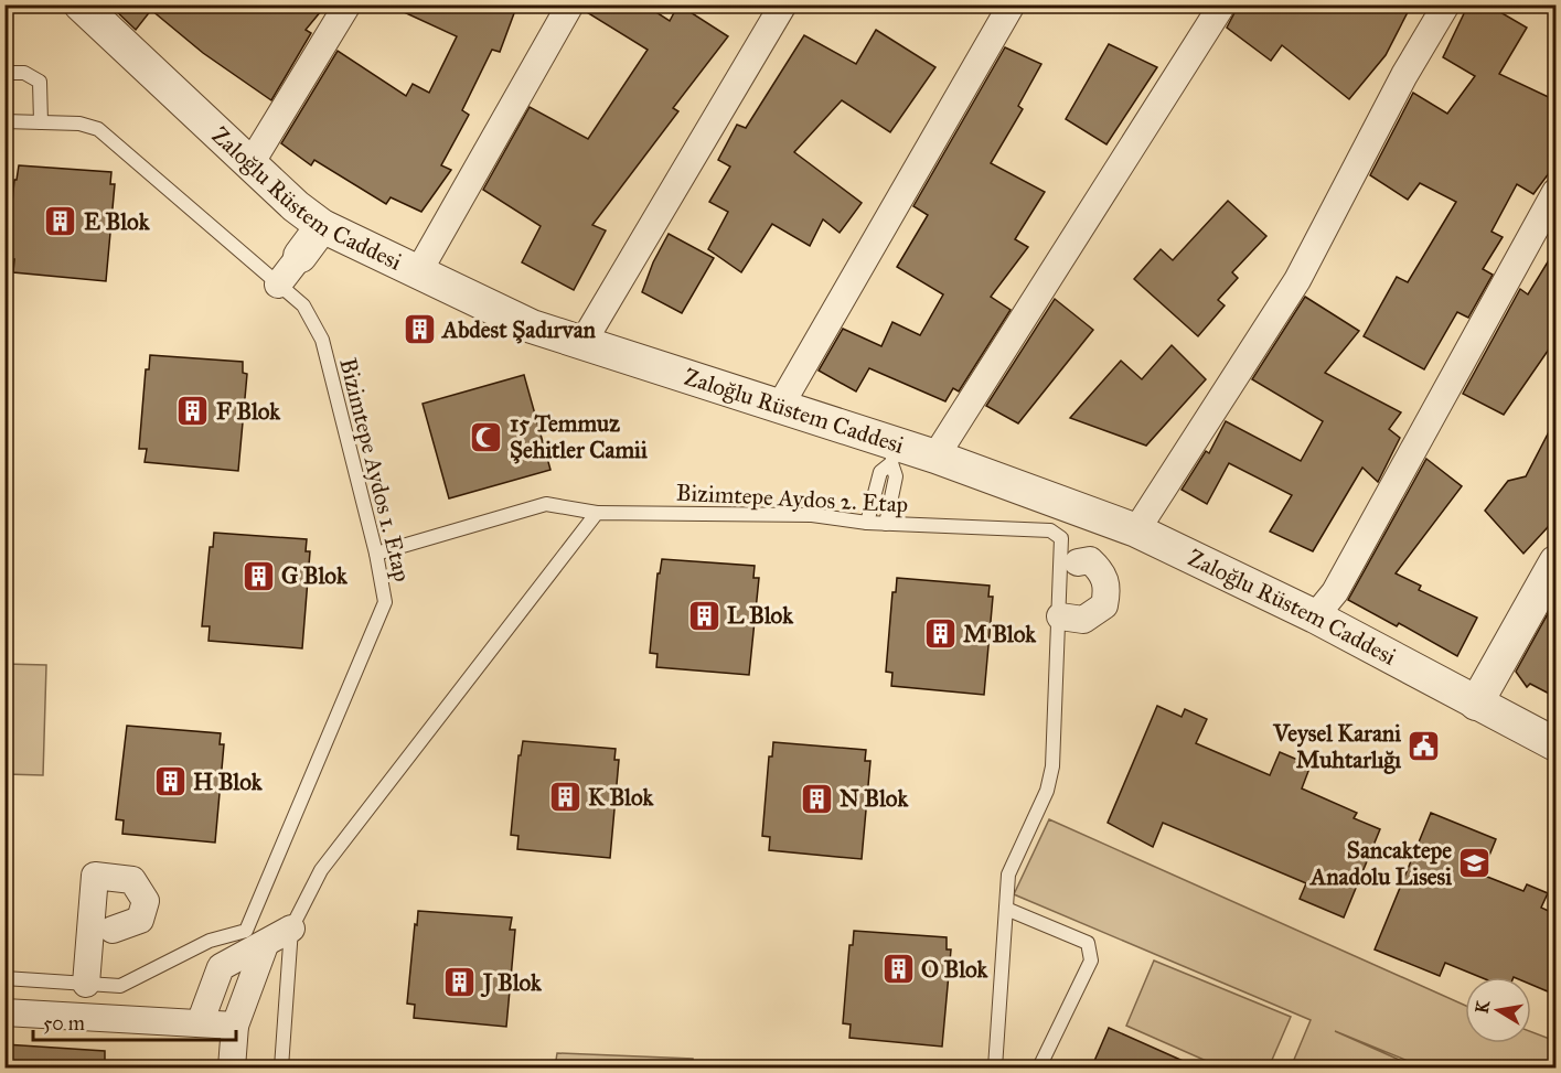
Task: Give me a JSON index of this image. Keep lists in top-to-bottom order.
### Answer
{
  "streets": {
    "street": ["Zaloğlu Rüstem Caddesi"],
    "lane": ["Bizimtepe Aydos 1. Etap", "Bizimtepe Aydos 2. Etap"]
  },
  "crossings": [
    ["Bizimtepe Aydos 1. Etap", "Bizimtepe Aydos 2. Etap"]
  ],
  "places": {
    "building": [
      "E Blok",
      "Abdest Şadırvan",
      "F Blok",
      "G Blok",
      "L Blok",
      "M Blok",
      "H Blok",
      "K Blok",
      "N Blok",
      "O Blok",
      "J Blok"
    ],
    "mosque": ["15 Temmuz Şehitler Camii"],
    "public building": ["Veysel Karani Muhtarlığı"],
    "school or university": ["Sancaktepe Anadolu Lisesi"]
  },
  "scale_bar": "50 m",
  "north": "left"
}
